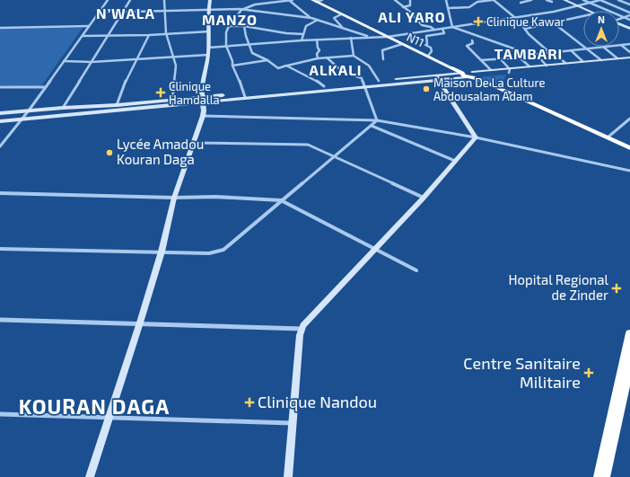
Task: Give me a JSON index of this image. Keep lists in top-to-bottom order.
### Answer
{
  "streets": {
    "main road": ["N11"]
  },
  "districts": [
    "N’WALA",
    "ALI YARO",
    "MANZO",
    "TAMBARI",
    "ALKALI",
    "KOURAN DAGA"
  ],
  "places": {
    "health": [
      "Clinique Kawar",
      "Clinique Hamdalla",
      "Hopital Regional de Zinder",
      "Centre Sanitaire Militaire",
      "Clinique Nandou"
    ],
    "other": ["Maison De La Culture Abdousalam Adam", "Lycée Amadou Kouran Daga"]
  },
  "north": "top"
}
